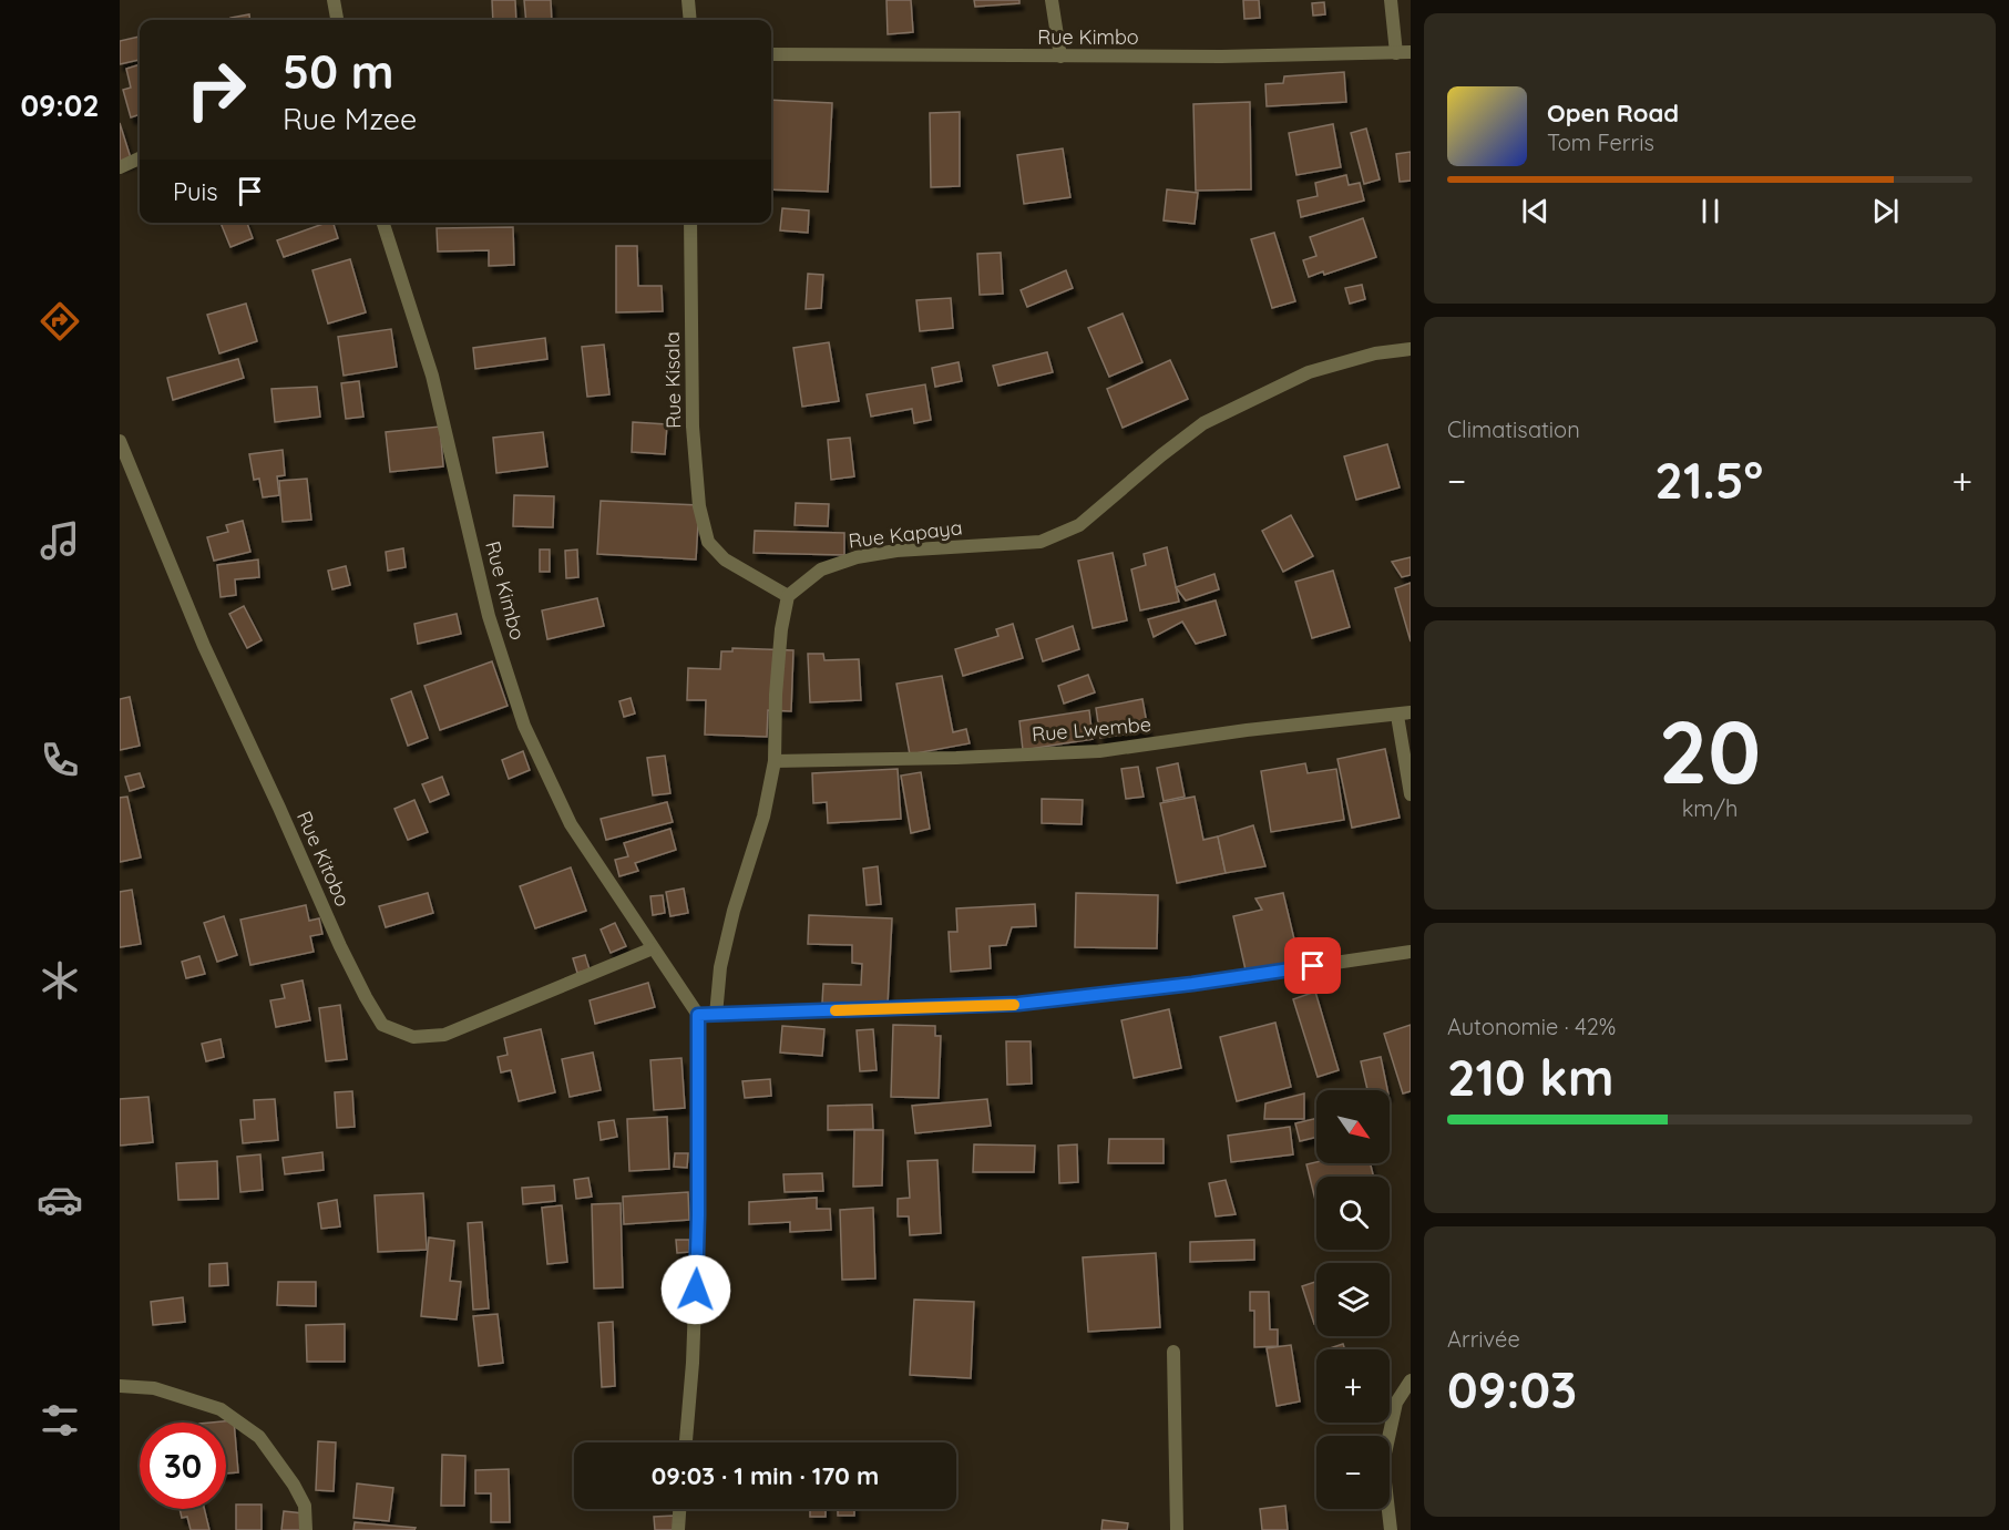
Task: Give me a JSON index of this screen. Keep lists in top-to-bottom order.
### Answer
{
  "streets": {
    "street": [
      "Rue Kimbo",
      "Rue Kisala",
      "Rue Kapaya",
      "Rue Lwembe",
      "Rue Kitobo"
    ]
  },
  "crossings": [
    ["Rue Kimbo", "Rue Kitobo"],
    ["Rue Kisala", "Rue Kapaya"]
  ],
  "north": "bottom right",
  "page": {
    "tabs": "09:02",
    "turn": ["50 m", "Rue Mzee"],
    "song": ["Open Road", "Tom Ferris"],
    "then": "Puis",
    "tile": [
      "Climatisation",
      ["20", "km/h"],
      ["Autonomie · 42%", "210 km"],
      ["Arrivée", "09:03"]
    ],
    "heat": ["−", "21.5°", "+"],
    "map_buttons": ["+", "−"],
    "limit": "30",
    "trip": "09:03 · 1 min · 170 m"
  }
}
